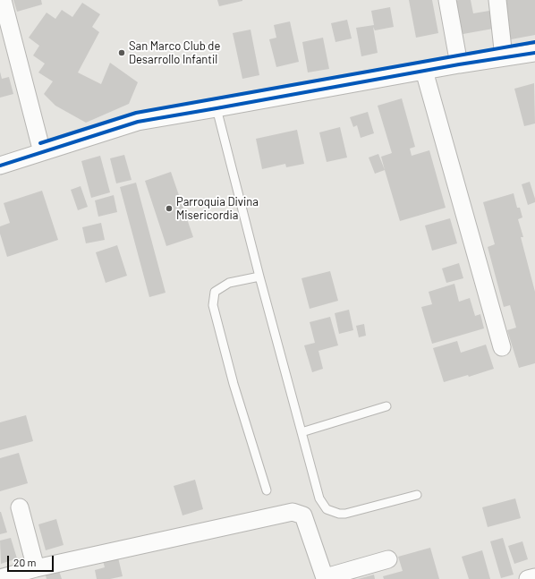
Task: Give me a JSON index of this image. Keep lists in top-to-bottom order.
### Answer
{
  "places": ["San Marco Club de Desarrollo Infantil", "Parroquia Divina Misericordia"],
  "scale_bar": "20 m"
}
